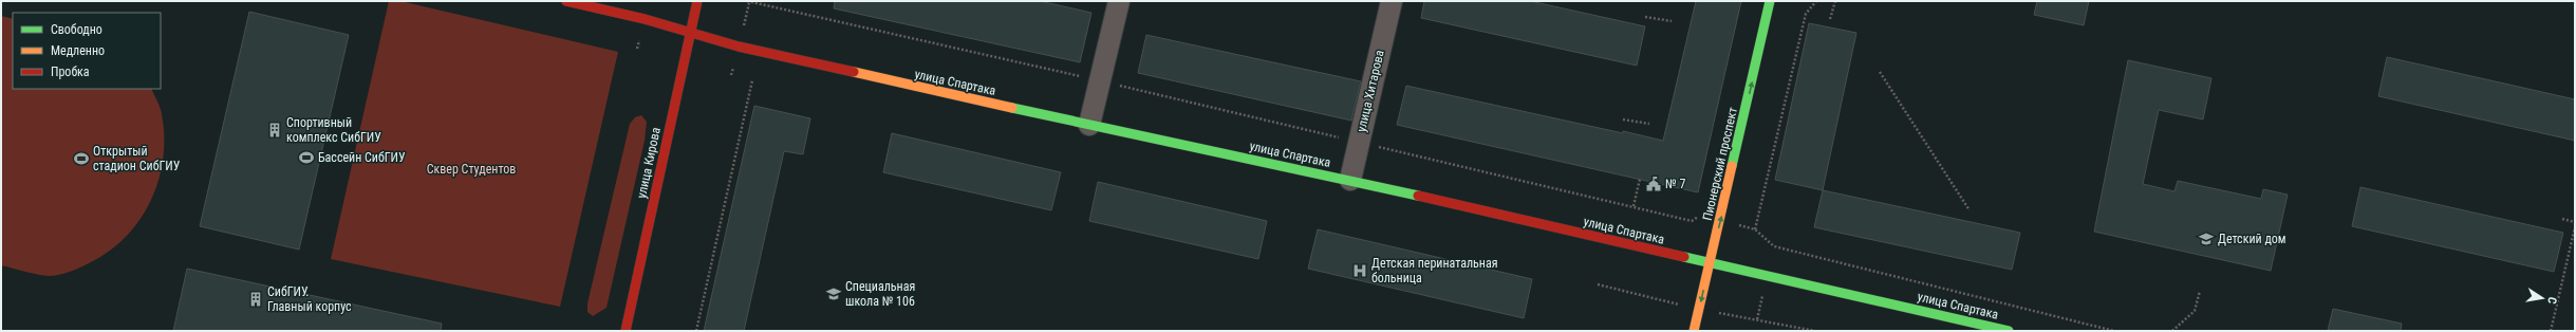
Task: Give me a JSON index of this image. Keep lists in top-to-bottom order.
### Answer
{
  "streets": {
    "street": [
      "улица Спартака",
      "улица Хитарова",
      "улица Кирова",
      "Пионерский проспект"
    ]
  },
  "crossings": [
    ["улица Спартака", "улица Хитарова"],
    ["улица Спартака", "улица Кирова"],
    ["улица Спартака", "Пионерский проспект"]
  ],
  "parks": ["Сквер Студентов"],
  "places": {
    "building": ["Спортивный комплекс СибГИУ", "СибГИУ. Главный корпус"],
    "sports": ["Бассейн СибГИУ", "Открытый стадион СибГИУ"],
    "public building": ["№ 7"],
    "school or university": ["Детский дом", "Специальная школа № 106"],
    "hospital": ["Детская перинатальная больница"]
  },
  "legend": ["Свободно", "Медленно", "Пробка"],
  "north": "right"
}
